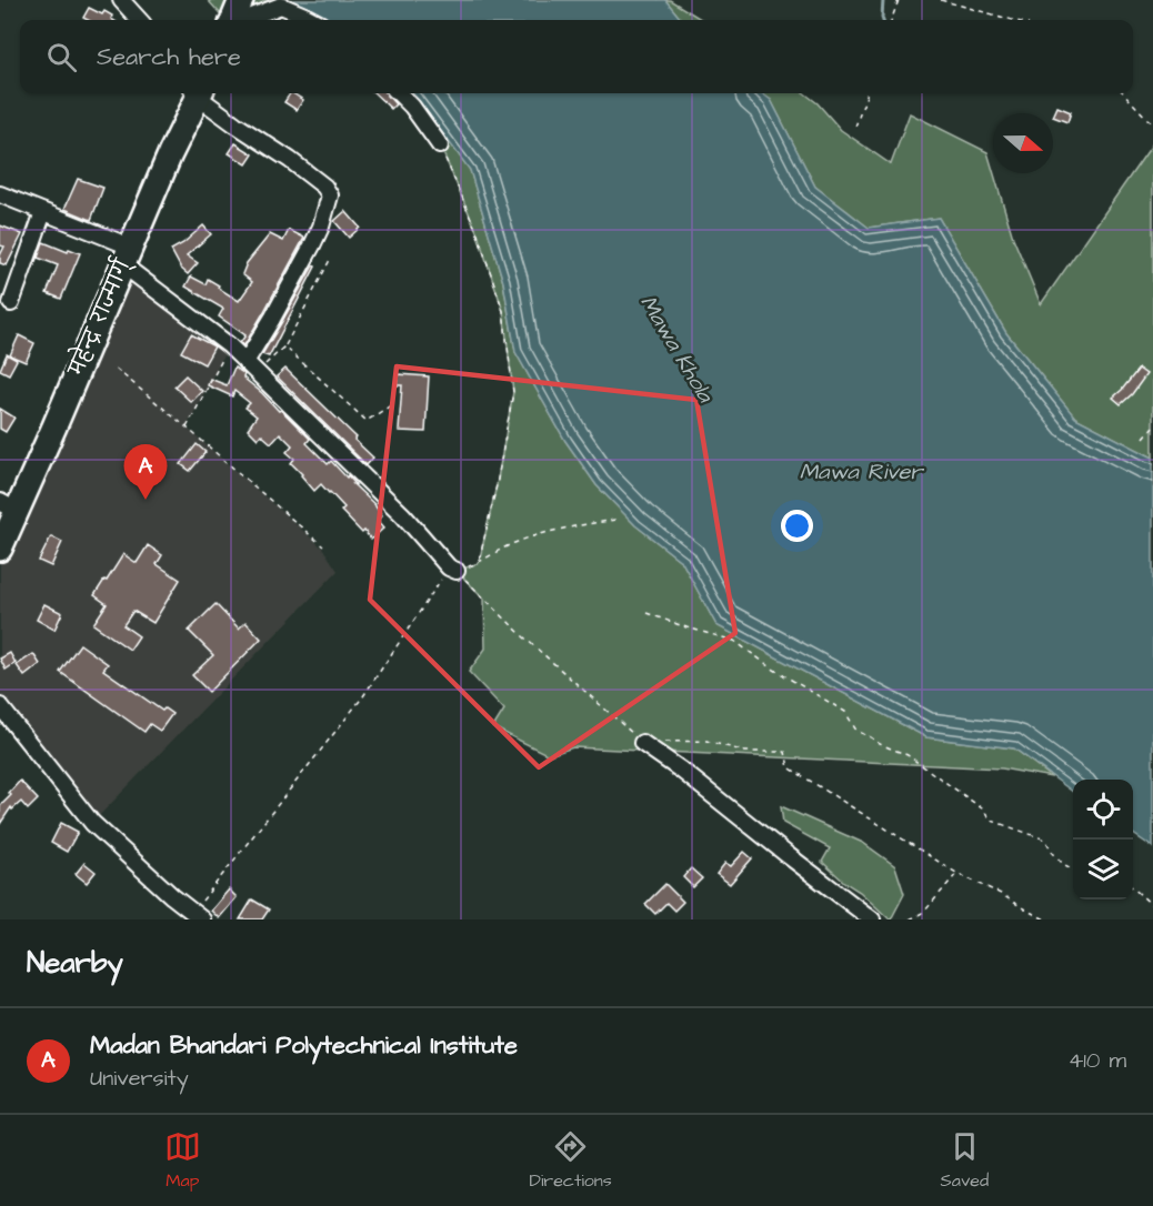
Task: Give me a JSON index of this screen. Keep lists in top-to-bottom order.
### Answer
{
  "streets": {
    "highway": ["महेन्द्र राज्मार्ग्"]
  },
  "water": ["Mawa Khola", "Mawa River"],
  "north": "right",
  "page": {
    "search": "Search here",
    "pins": "A",
    "heading": "Nearby",
    "list": [
      {
        "mark": "A",
        "name": "Madan Bhandari Polytechnical Institute",
        "note": "University",
        "value": "410 m"
      }
    ],
    "nav": ["Map", "Directions", "Saved"]
  }
}
